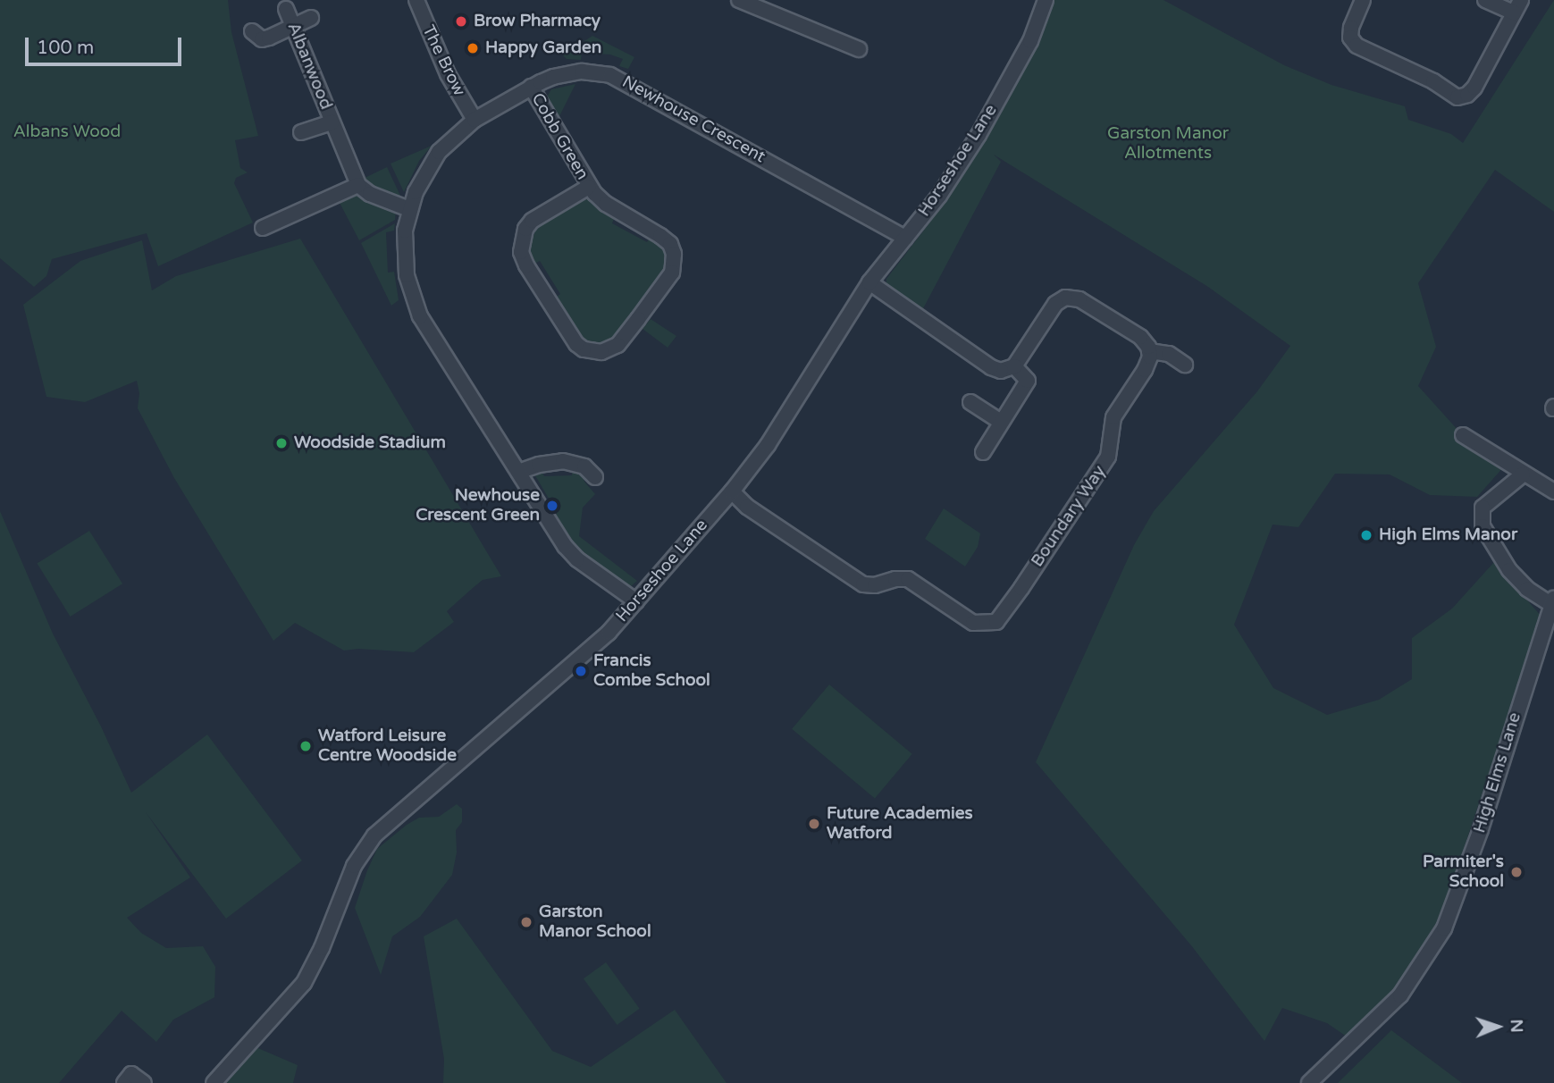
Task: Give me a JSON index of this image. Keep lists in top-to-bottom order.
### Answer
{
  "streets": {
    "street": [
      "The Brow",
      "Albanwood",
      "Newhouse Crescent",
      "Cobb Green",
      "Horseshoe Lane",
      "Boundary Way",
      "High Elms Lane"
    ]
  },
  "crossings": [
    ["The Brow", "Newhouse Crescent"],
    ["Newhouse Crescent", "Cobb Green"],
    ["Newhouse Crescent", "Horseshoe Lane"],
    ["Horseshoe Lane", "Boundary Way"]
  ],
  "parks": ["Albans Wood", "Garston Manor Allotments"],
  "places": [
    "Brow Pharmacy",
    "Happy Garden",
    "Woodside Stadium",
    "Newhouse Crescent Green",
    "High Elms Manor",
    "Francis Combe School",
    "Watford Leisure Centre Woodside",
    "Future Academies Watford",
    "Parmiter's School",
    "Garston Manor School"
  ],
  "scale_bar": "100 m",
  "north": "right"
}
